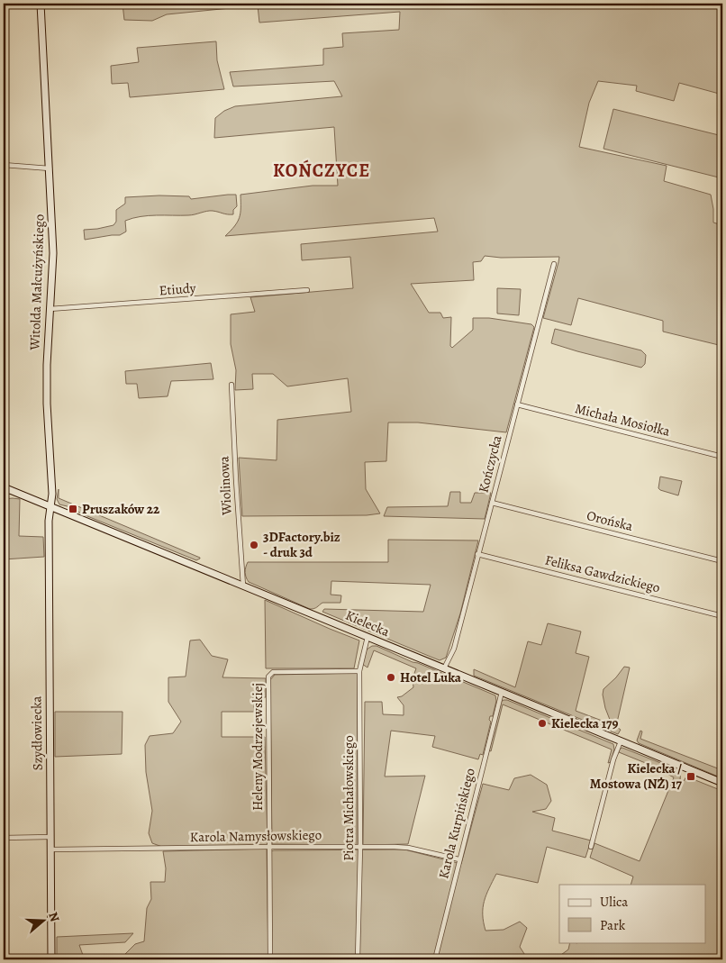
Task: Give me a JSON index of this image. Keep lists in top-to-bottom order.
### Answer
{
  "streets": {
    "street": [
      "Witolda Małcużyńskiego",
      "Etiudy",
      "Michała Mosiołka",
      "Kończycka",
      "Wiolinowa",
      "Orońska",
      "Feliksa Gawdzickiego",
      "Kielecka",
      "Szydłowiecka",
      "Heleny Modrzejewskiej",
      "Piotra Michałowskiego",
      "Karola Kurpińskiego",
      "Karola Namysłowskiego"
    ]
  },
  "crossings": [
    ["Witolda Małcużyńskiego", "Etiudy"],
    ["Witolda Małcużyńskiego", "Kielecka"],
    ["Witolda Małcużyńskiego", "Szydłowiecka"],
    ["Michała Mosiołka", "Kończycka"],
    ["Kończycka", "Orońska"],
    ["Kończycka", "Feliksa Gawdzickiego"],
    ["Kończycka", "Kielecka"],
    ["Wiolinowa", "Kielecka"],
    ["Kielecka", "Szydłowiecka"],
    ["Kielecka", "Piotra Michałowskiego"],
    ["Kielecka", "Karola Kurpińskiego"],
    ["Szydłowiecka", "Karola Namysłowskiego"],
    ["Heleny Modrzejewskiej", "Piotra Michałowskiego"],
    ["Heleny Modrzejewskiej", "Karola Namysłowskiego"],
    ["Piotra Michałowskiego", "Karola Namysłowskiego"],
    ["Karola Kurpińskiego", "Karola Namysłowskiego"]
  ],
  "districts": ["KOŃCZYCE"],
  "places": {
    "transit": ["Pruszaków 22", "Kielecka / Mostowa (NŻ) 17"],
    "other": ["3DFactory.biz - druk 3d", "Hotel Luka", "Kielecka 179"]
  },
  "legend": ["Ulica", "Park"],
  "north": "right"
}
